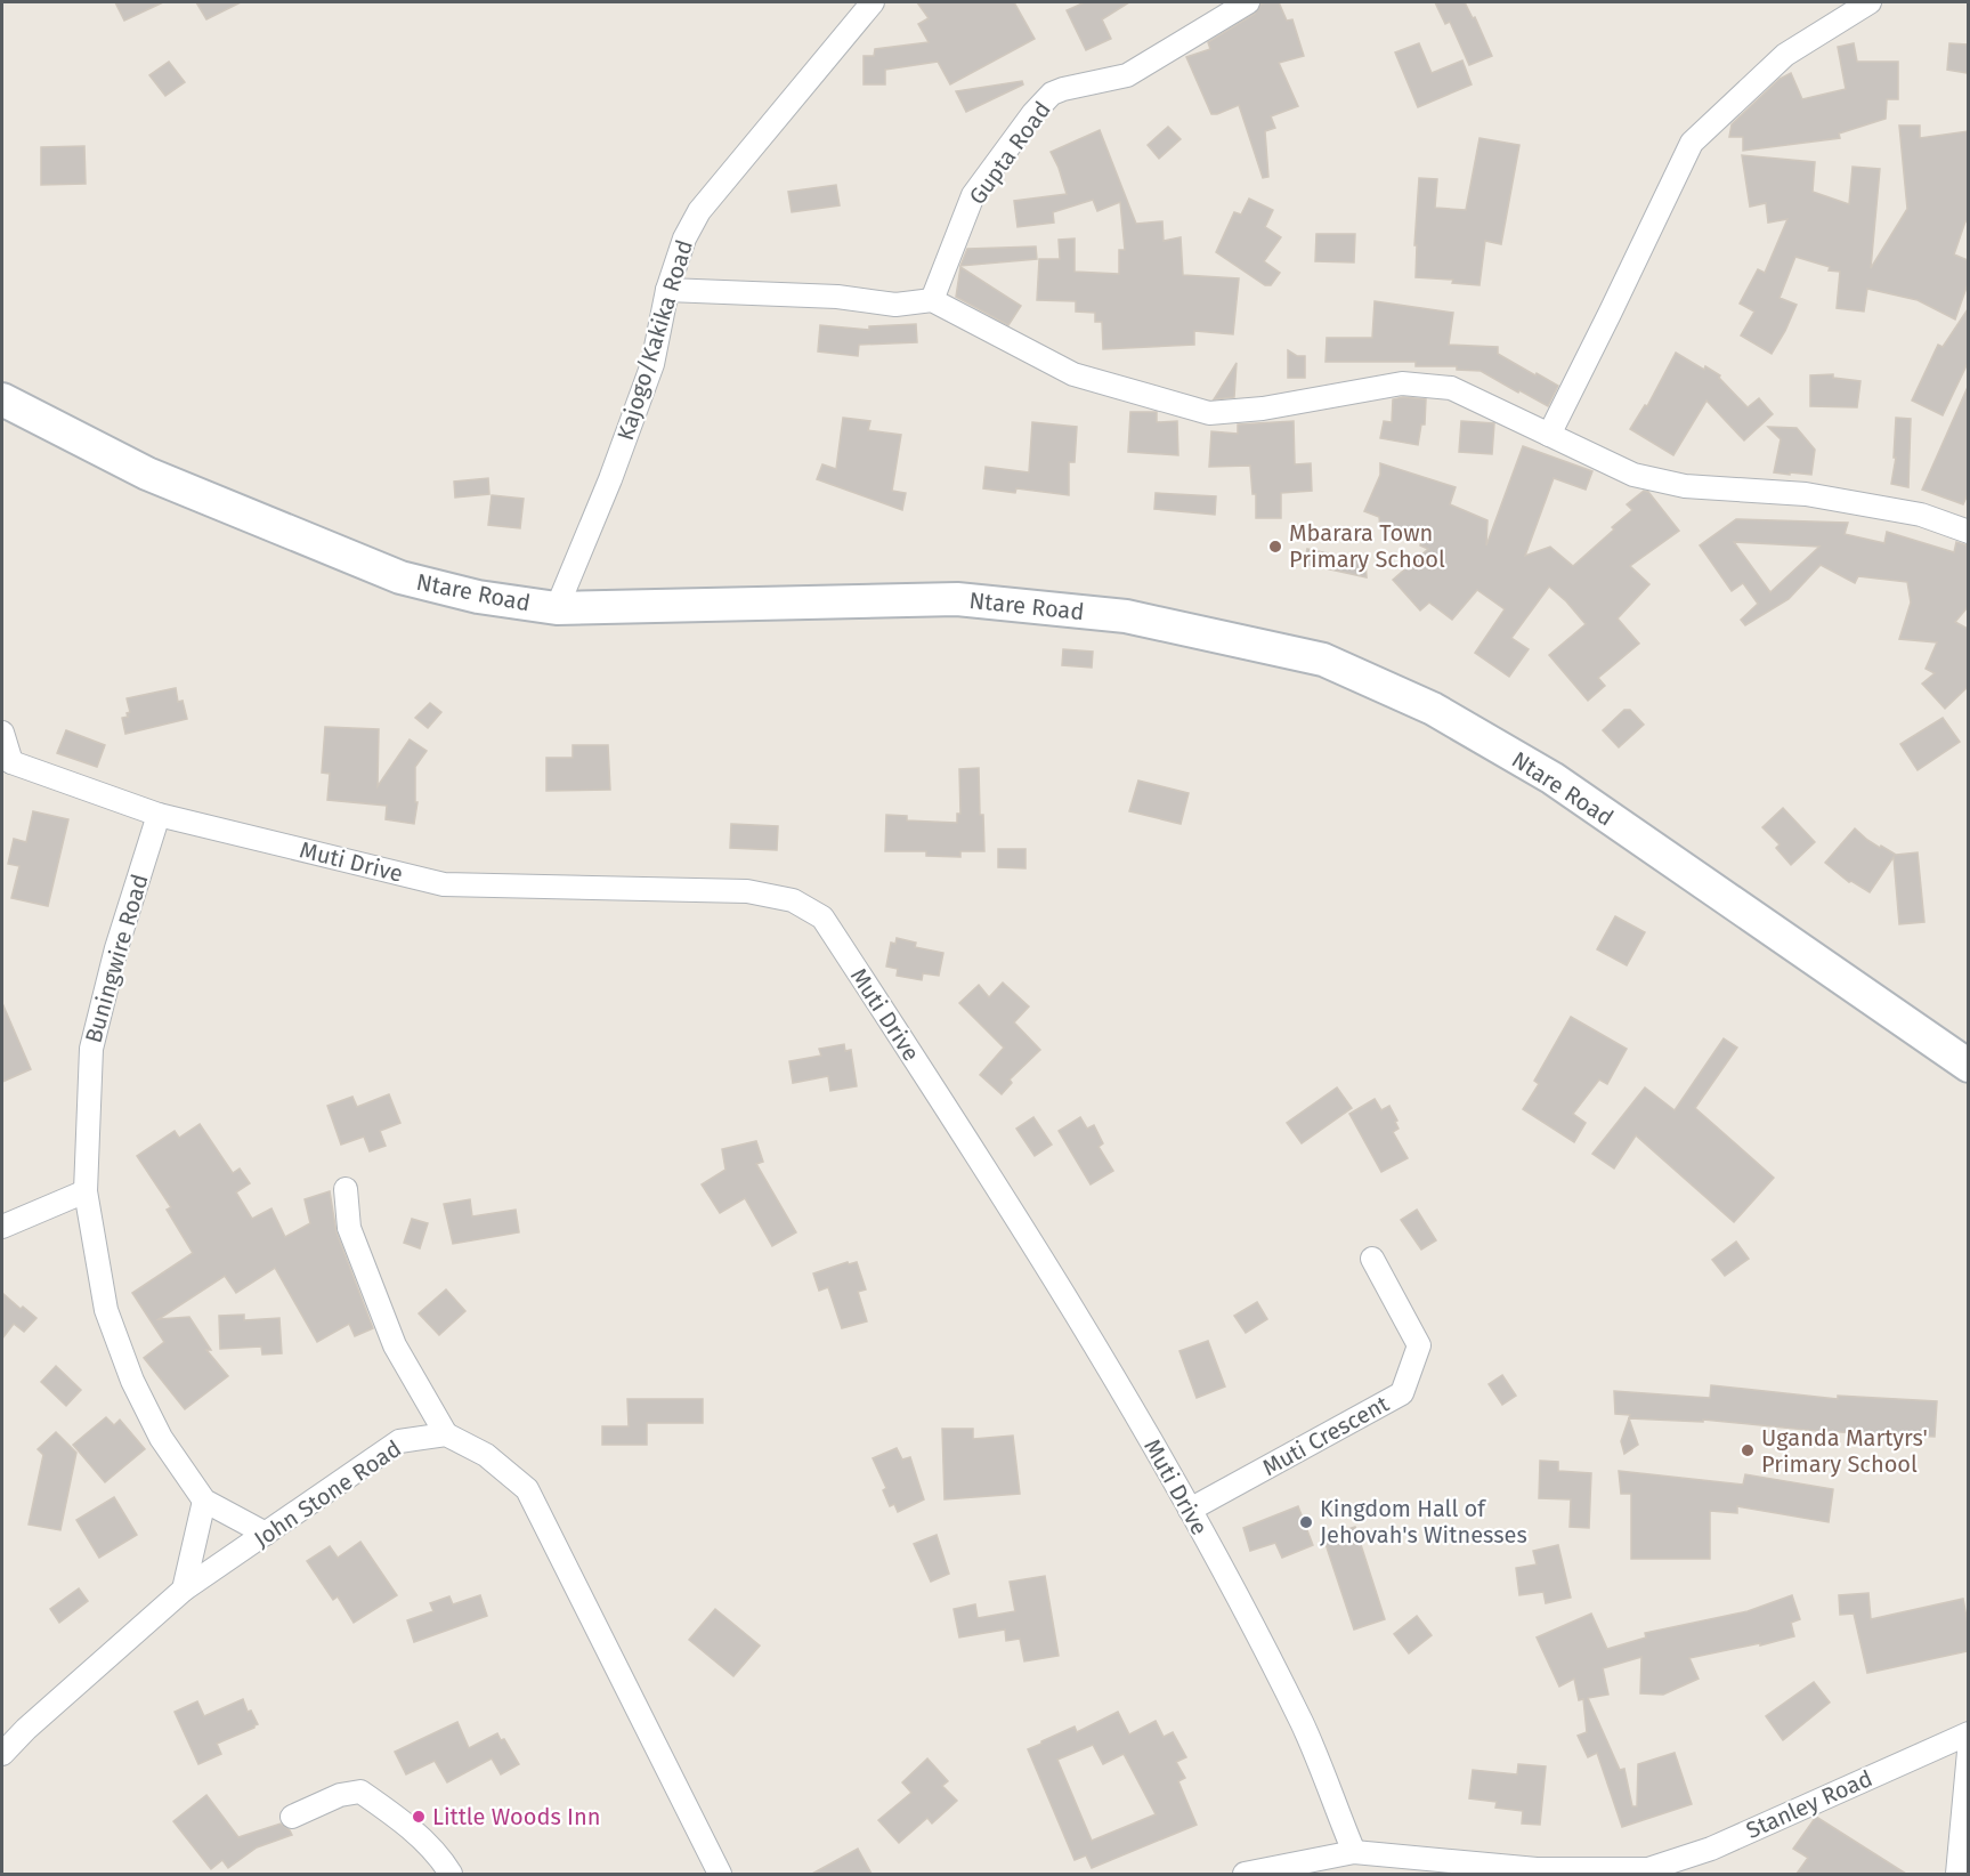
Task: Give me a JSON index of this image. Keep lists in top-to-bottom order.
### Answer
{
  "streets": {
    "main road": ["Ntare Road"],
    "street": [
      "Gupta Road",
      "Kajogo/Kakika Road",
      "Muti Drive",
      "Buningwire Road",
      "Muti Crescent",
      "John Stone Road",
      "Stanley Road"
    ]
  },
  "crossings": [
    ["Kajogo/Kakika Road", "Ntare Road"],
    ["Muti Drive", "Buningwire Road"],
    ["Muti Drive", "Muti Crescent"],
    ["Muti Drive", "Stanley Road"],
    ["Buningwire Road", "John Stone Road"]
  ],
  "places": [
    "Mbarara Town Primary School",
    "Uganda Martyrs' Primary School",
    "Kingdom Hall of Jehovah's Witnesses",
    "Little Woods Inn"
  ]
}
